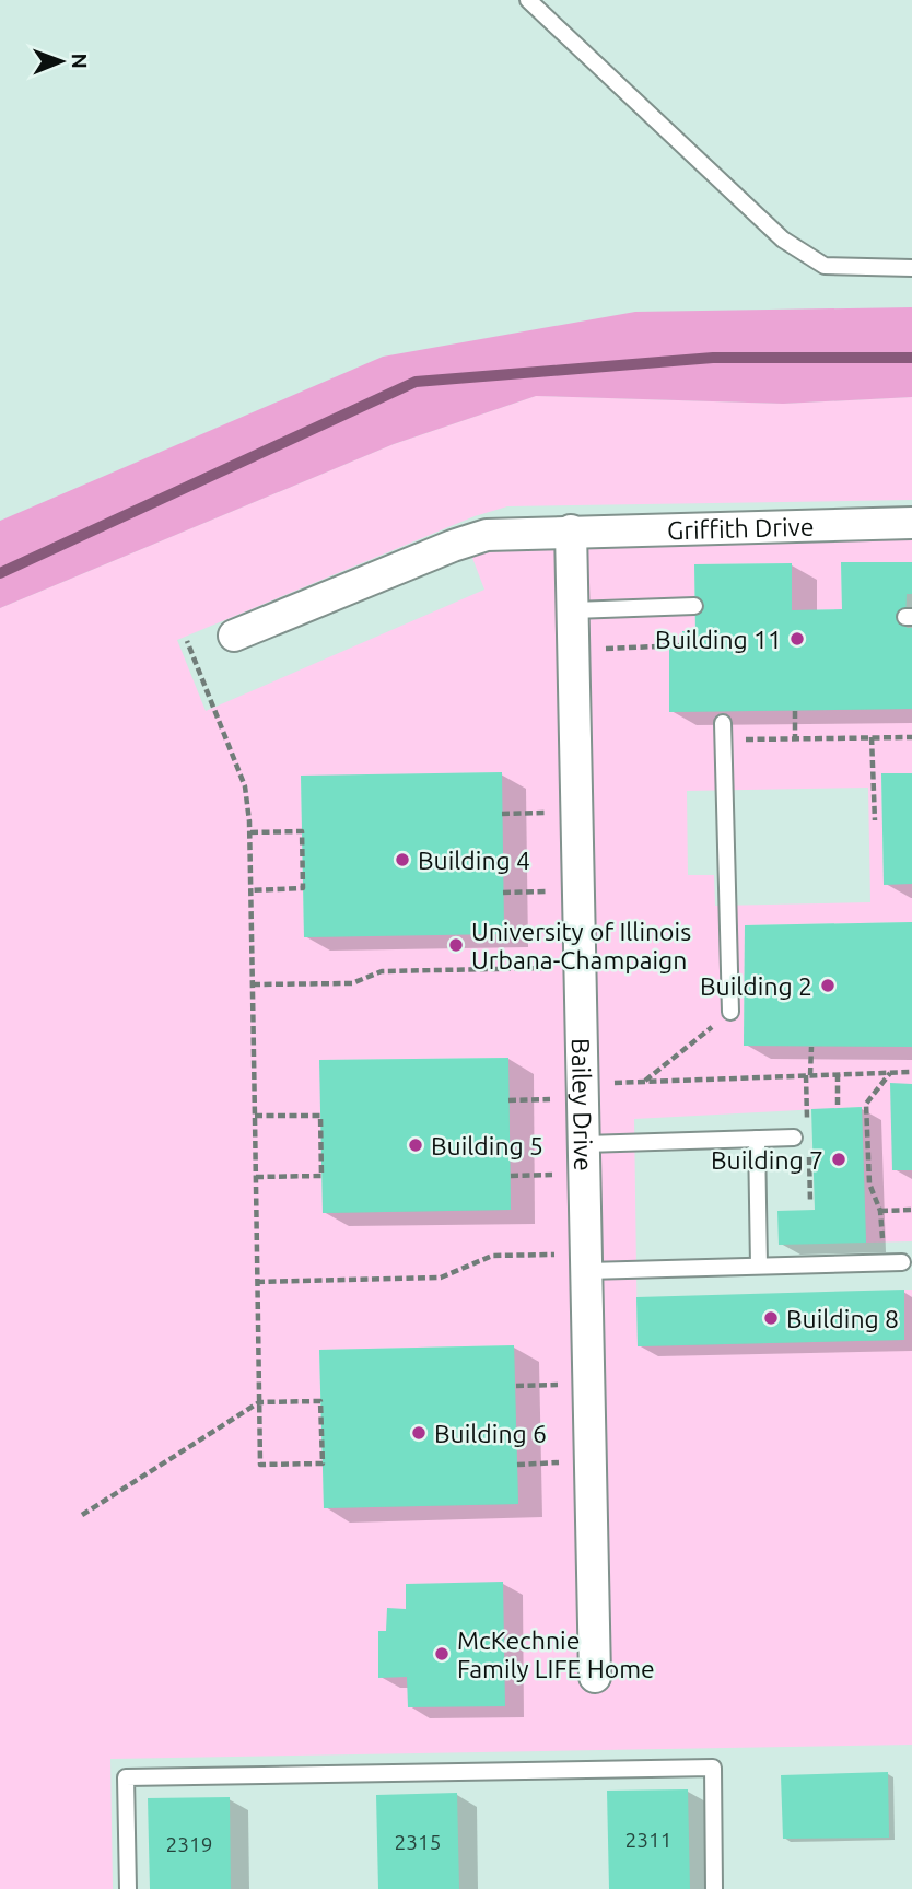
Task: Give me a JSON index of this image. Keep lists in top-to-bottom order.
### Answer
{
  "streets": {
    "street": ["Griffith Drive", "Bailey Drive"]
  },
  "crossings": [
    ["Griffith Drive", "Bailey Drive"]
  ],
  "places": [
    "Building 11",
    "Building 4",
    "University of Illinois Urbana-Champaign",
    "Building 2",
    "Building 5",
    "Building 7",
    "Building 8",
    "Building 6",
    "McKechnie Family LIFE Home"
  ],
  "house_numbers": ["2311", "2315", "2319"],
  "north": "right"
}
